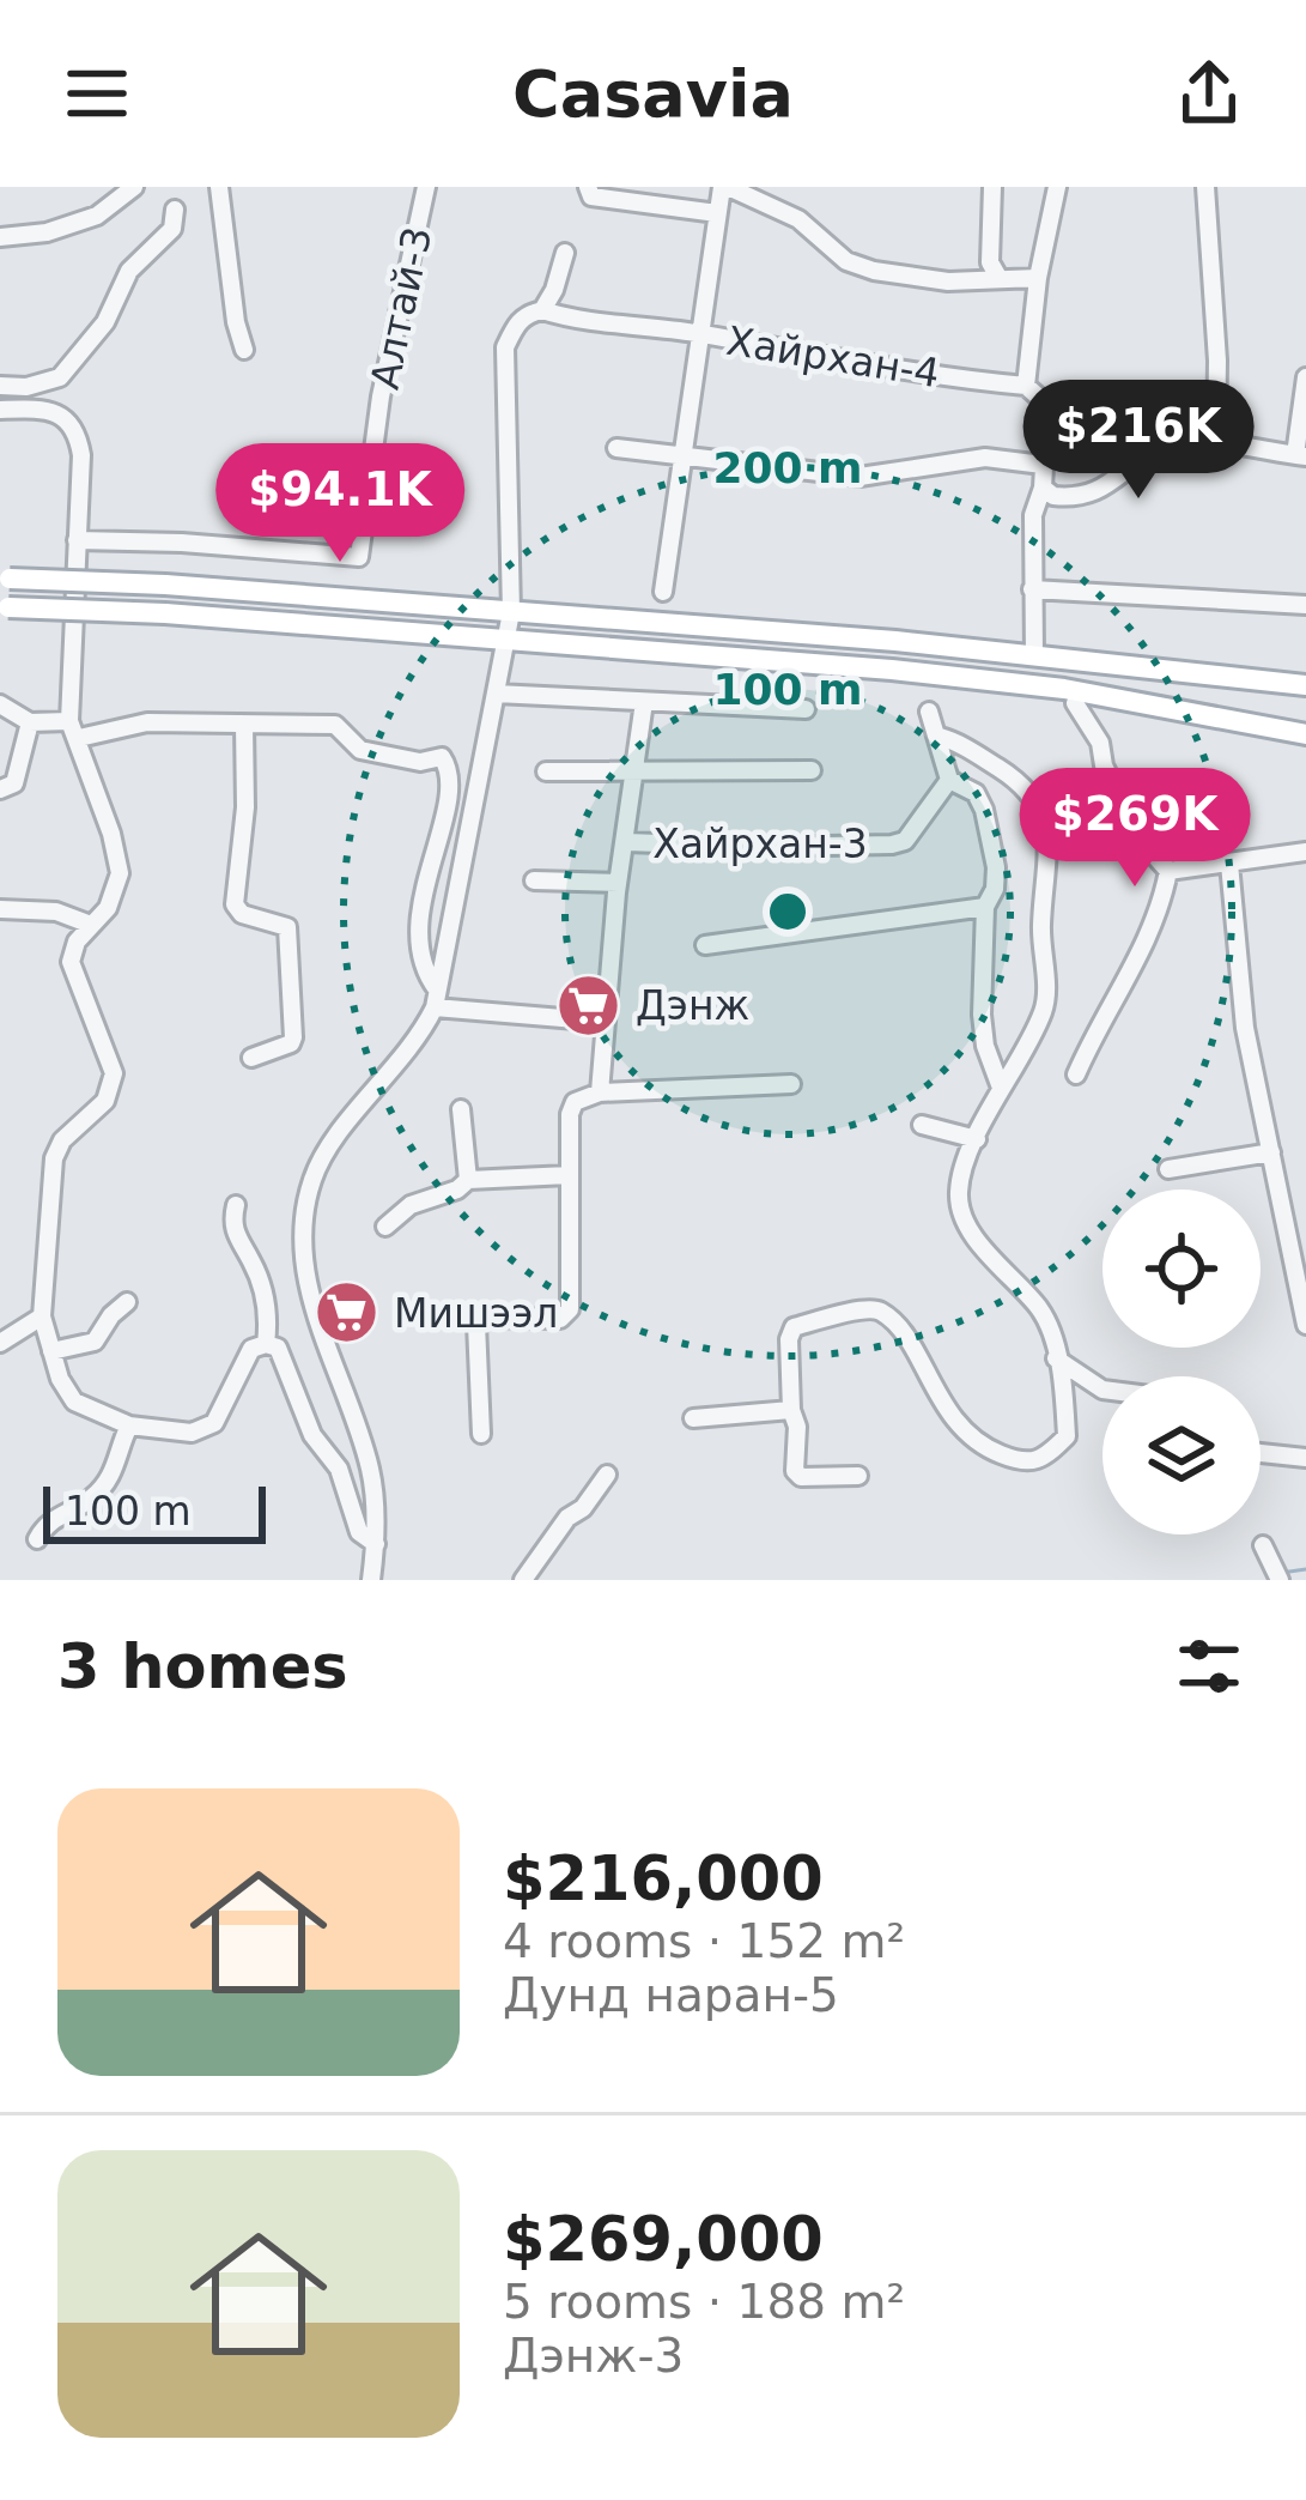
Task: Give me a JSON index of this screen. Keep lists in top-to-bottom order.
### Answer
{
  "streets": {
    "street": ["Алтай-3", "Хайрхан-4", "Хайрхан-3"]
  },
  "places": {
    "supermarket": ["Дэнж", "Мишээл"]
  },
  "scale_bar": "100 m",
  "page": {
    "header": "Casavia",
    "price": ["$216K", "$94.1K", "$269K"],
    "scale": "100 m",
    "heading": "3 homes",
    "list": [
      {
        "name": "$216,000",
        "note": "4 rooms · 152 m² · Дунд наран-5"
      },
      {
        "name": "$269,000",
        "note": "5 rooms · 188 m² · Дэнж-3"
      }
    ]
  },
  "rings": ["200 m", "100 m"]
}
